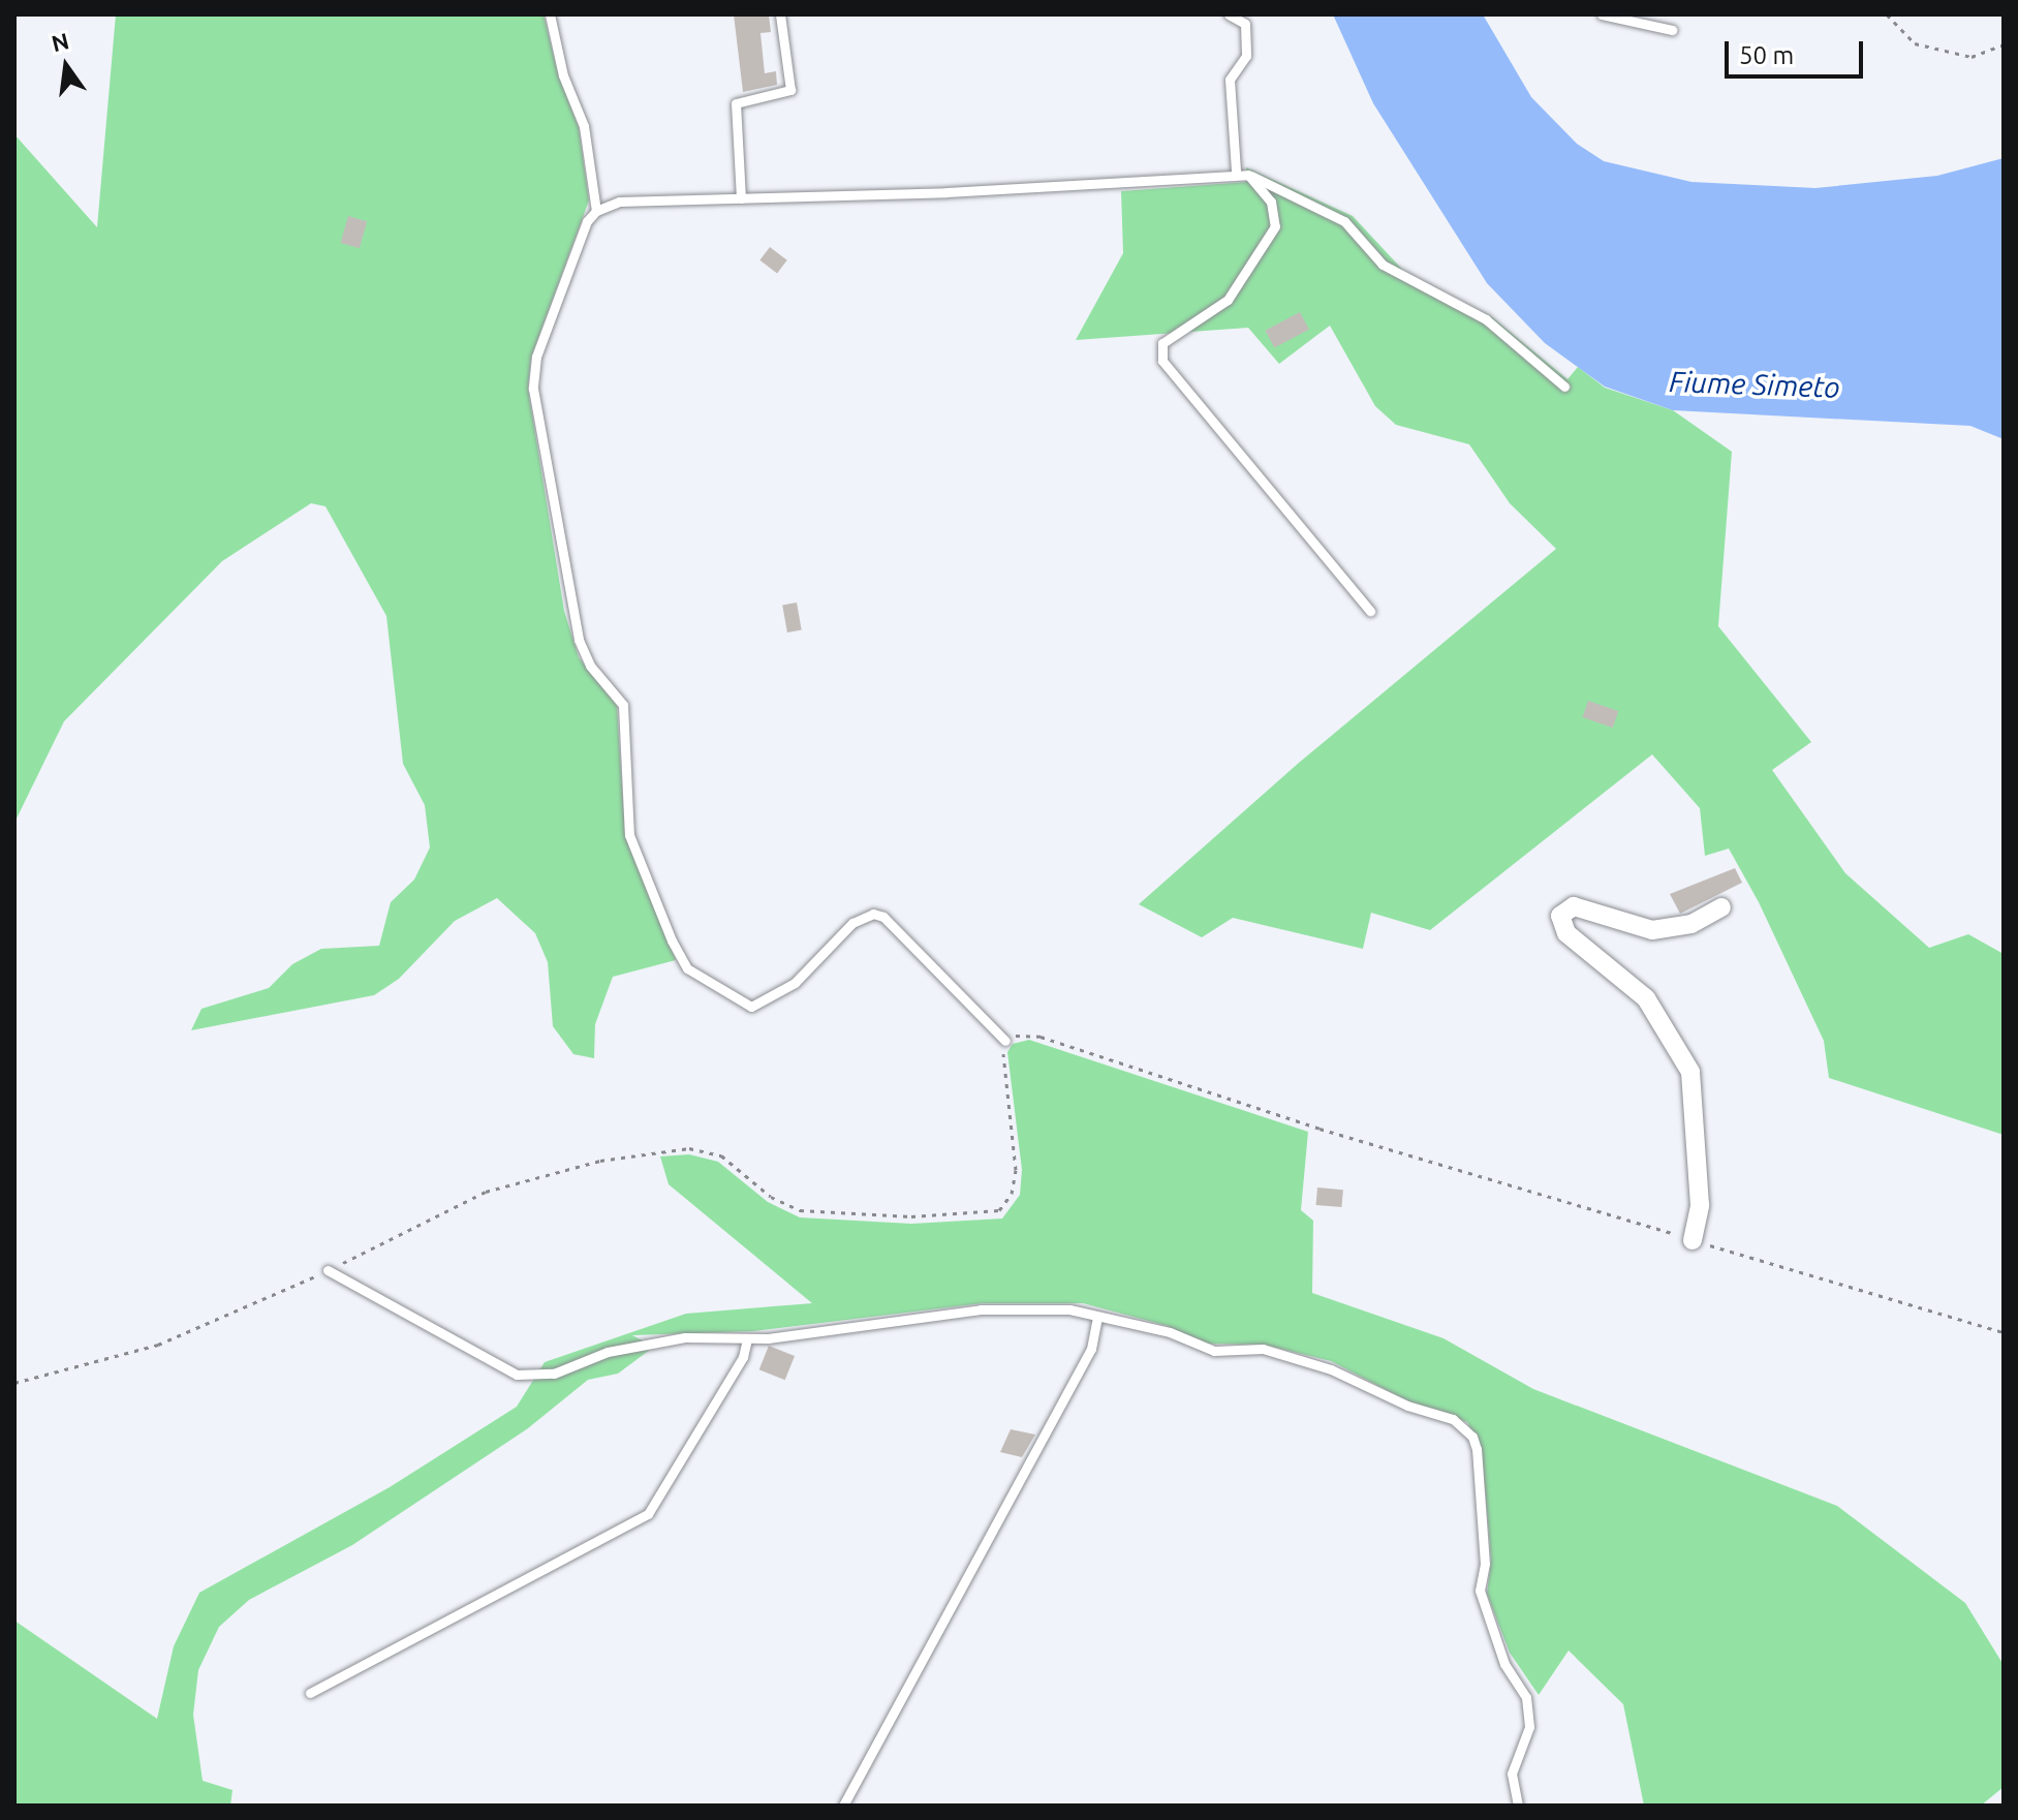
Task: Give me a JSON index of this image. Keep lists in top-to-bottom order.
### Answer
{
  "water": ["Fiume Simeto"],
  "scale_bar": "50 m",
  "north": "top"
}
